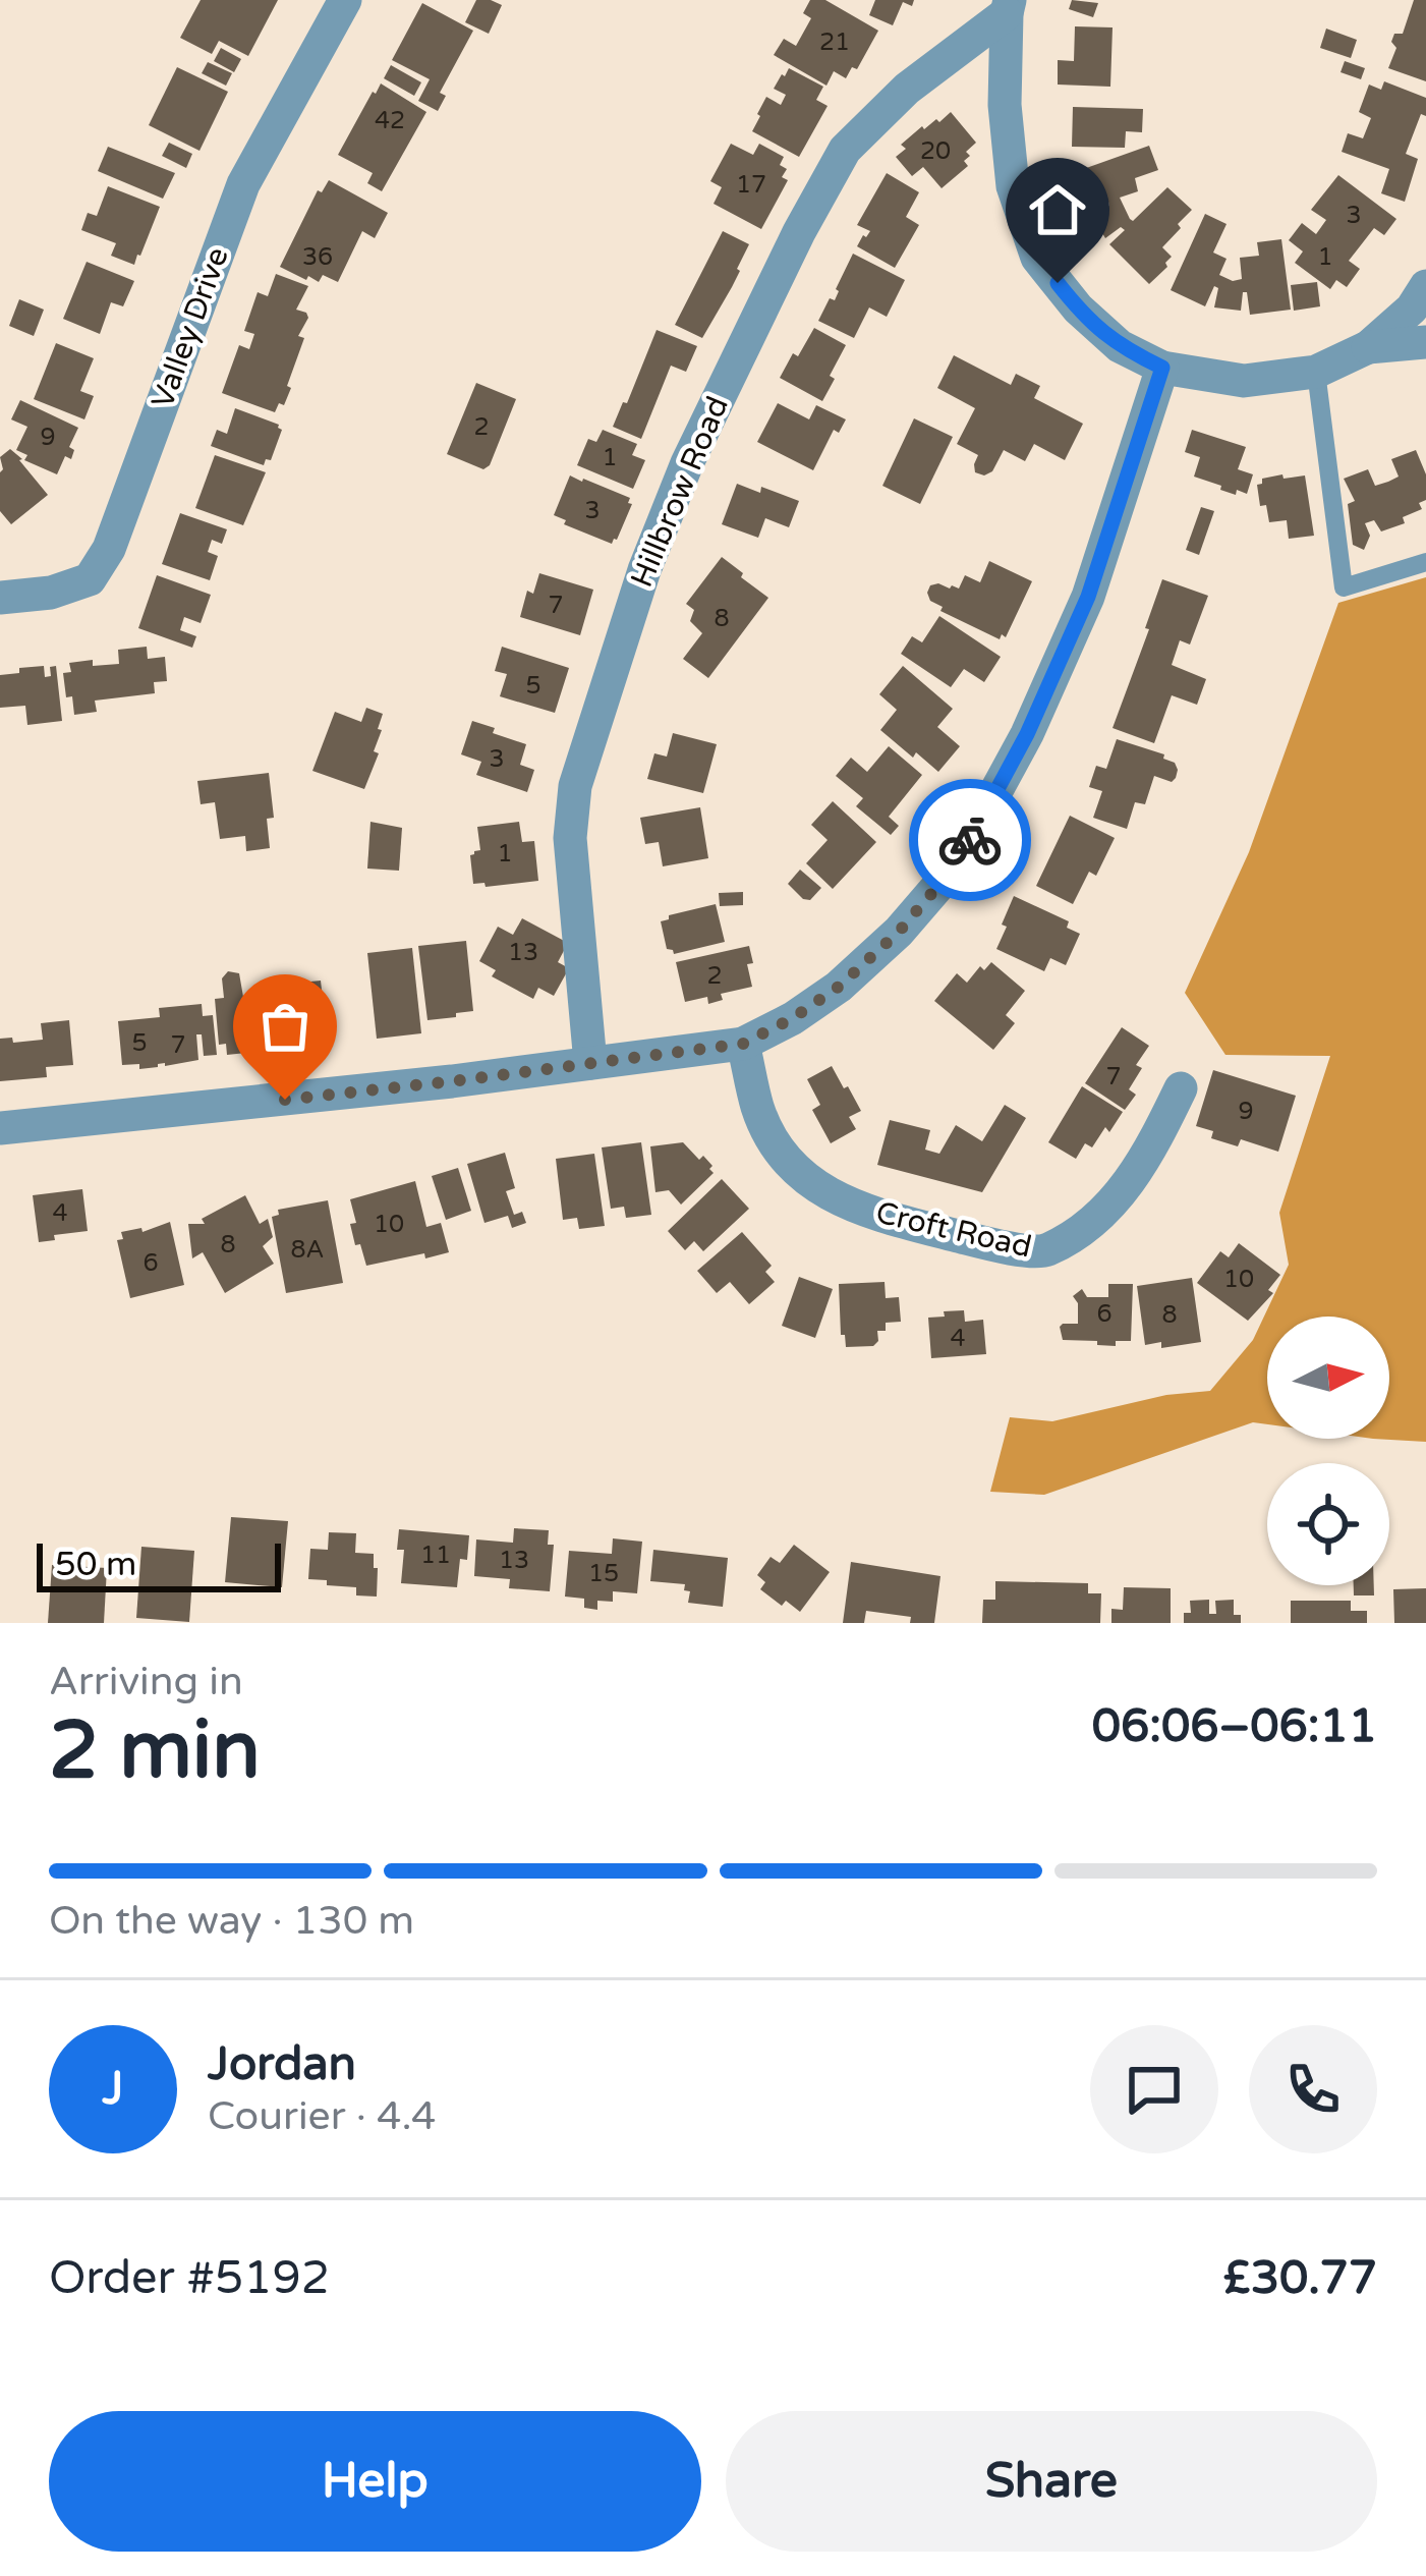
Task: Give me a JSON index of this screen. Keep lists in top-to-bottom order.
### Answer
{
  "streets": {
    "street": ["Valley Drive", "Hillbrow Road", "Croft Road"]
  },
  "house_numbers": [
    "21",
    "42",
    "20",
    "17",
    "3",
    "36",
    "1",
    "2",
    "9",
    "1",
    "3",
    "7",
    "8",
    "5",
    "3",
    "1",
    "13",
    "2",
    "5",
    "7",
    "7",
    "9",
    "4",
    "10",
    "8",
    "8A",
    "6",
    "10",
    "6",
    "8",
    "4",
    "11",
    "13",
    "15"
  ],
  "scale_bar": "50 m",
  "north": "right",
  "page": {
    "scale": "50 m",
    "heading": ["2 min", "Arriving in", "06:06–06:11"],
    "panel": [
      "Jordan",
      "Courier · 4.4",
      "Order #5192",
      "£30.77"
    ],
    "bar": "On the way · 130 m",
    "round": "J",
    "buttons": ["Help", "Share"]
  }
}
